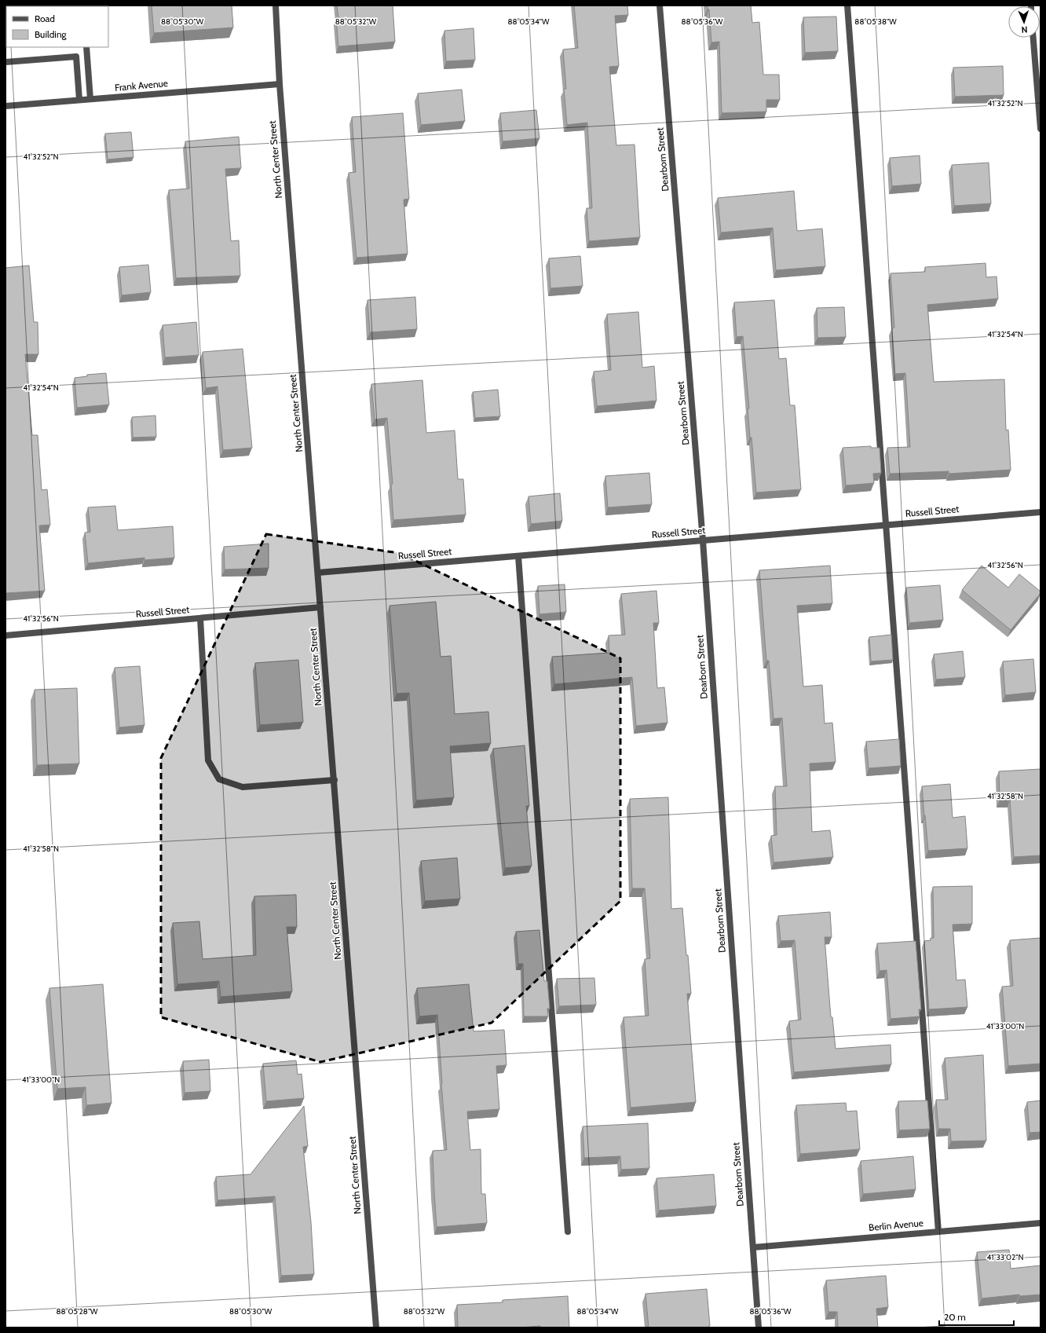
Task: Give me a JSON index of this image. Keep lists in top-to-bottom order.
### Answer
{
  "streets": {
    "street": [
      "Frank Avenue",
      "North Center Street",
      "Dearborn Street",
      "Russell Street",
      "Berlin Avenue"
    ]
  },
  "crossings": [
    ["Frank Avenue", "North Center Street"],
    ["North Center Street", "Russell Street"],
    ["Dearborn Street", "Russell Street"],
    ["Dearborn Street", "Berlin Avenue"]
  ],
  "legend": ["Road", "Building"],
  "scale_bar": "20 m",
  "north": "bottom",
  "coordinates": [
    "88°05'30\"W",
    "88°05'32\"W",
    "88°05'34\"W",
    "88°05'36\"W",
    "88°05'38\"W",
    "41°32'52\"N",
    "41°32'54\"N",
    "41°32'56\"N",
    "41°32'58\"N",
    "41°33'00\"N",
    "41°33'02\"N",
    "88°05'28\"W"
  ]
}
